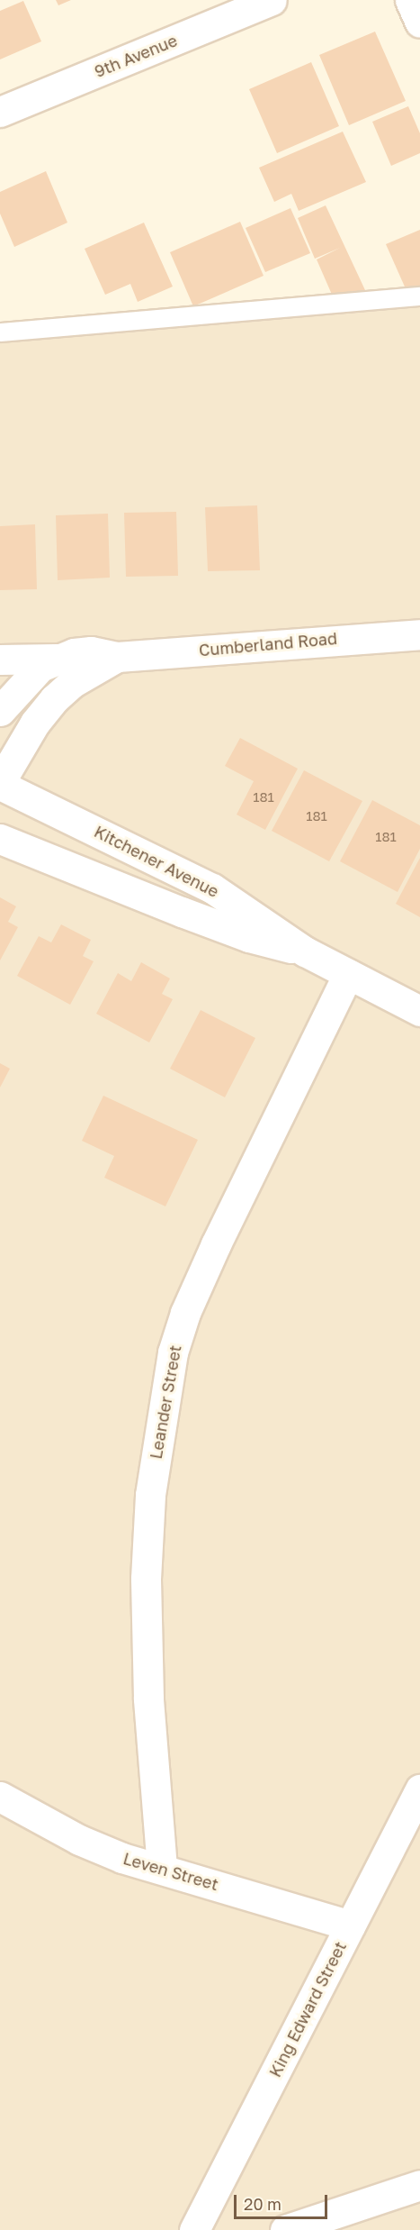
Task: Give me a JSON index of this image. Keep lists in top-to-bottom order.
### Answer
{
  "streets": {
    "street": [
      "9th Avenue",
      "Cumberland Road",
      "Kitchener Avenue",
      "Leander Street",
      "Leven Street",
      "King Edward Street"
    ]
  },
  "crossings": [
    ["Cumberland Road", "Kitchener Avenue"],
    ["Kitchener Avenue", "Leander Street"],
    ["Leander Street", "Leven Street"],
    ["Leven Street", "King Edward Street"]
  ],
  "house_numbers": ["181", "181", "181"],
  "scale_bar": "20 m"
}
